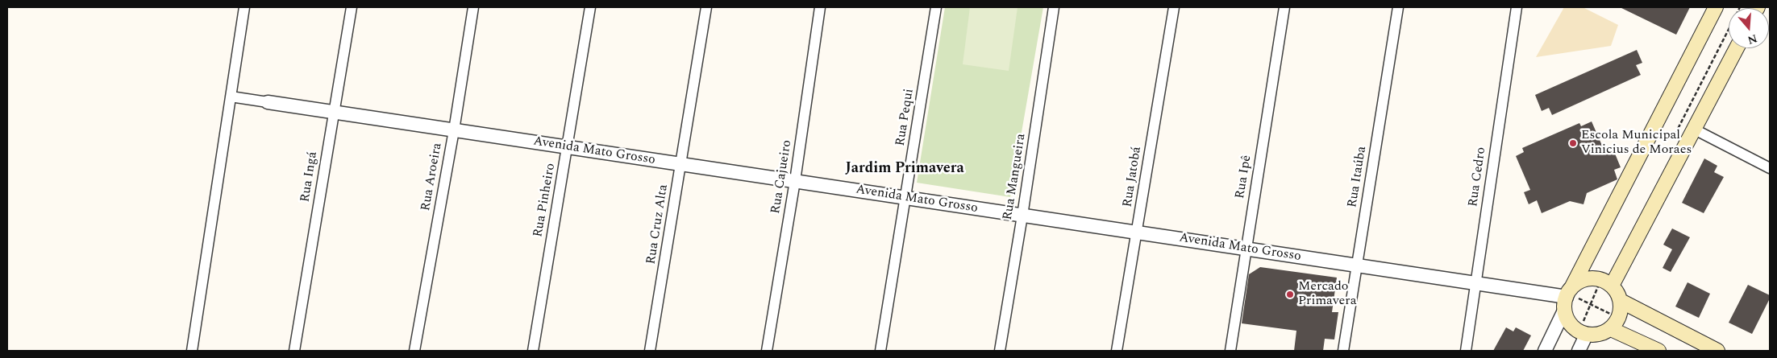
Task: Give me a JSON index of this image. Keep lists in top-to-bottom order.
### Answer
{
  "streets": {
    "street": [
      "Rua Pequi",
      "Avenida Mato Grosso",
      "Rua Ingá",
      "Rua Aroeira",
      "Rua Cajueiro",
      "Rua Mangueira",
      "Rua Jatobá",
      "Rua Ipê",
      "Rua Itaúba",
      "Rua Cedro",
      "Rua Pinheiro",
      "Rua Cruz Alta"
    ]
  },
  "crossings": [
    ["Rua Pequi", "Avenida Mato Grosso"],
    ["Avenida Mato Grosso", "Rua Ingá"],
    ["Avenida Mato Grosso", "Rua Aroeira"],
    ["Avenida Mato Grosso", "Rua Cajueiro"],
    ["Avenida Mato Grosso", "Rua Mangueira"],
    ["Avenida Mato Grosso", "Rua Jatobá"],
    ["Avenida Mato Grosso", "Rua Ipê"],
    ["Avenida Mato Grosso", "Rua Itaúba"],
    ["Avenida Mato Grosso", "Rua Cedro"],
    ["Avenida Mato Grosso", "Rua Pinheiro"],
    ["Avenida Mato Grosso", "Rua Cruz Alta"]
  ],
  "districts": ["Jardim Primavera"],
  "places": ["Escola Municipal Vinicius de Moraes", "Mercado Primavera"],
  "north": "bottom"
}
